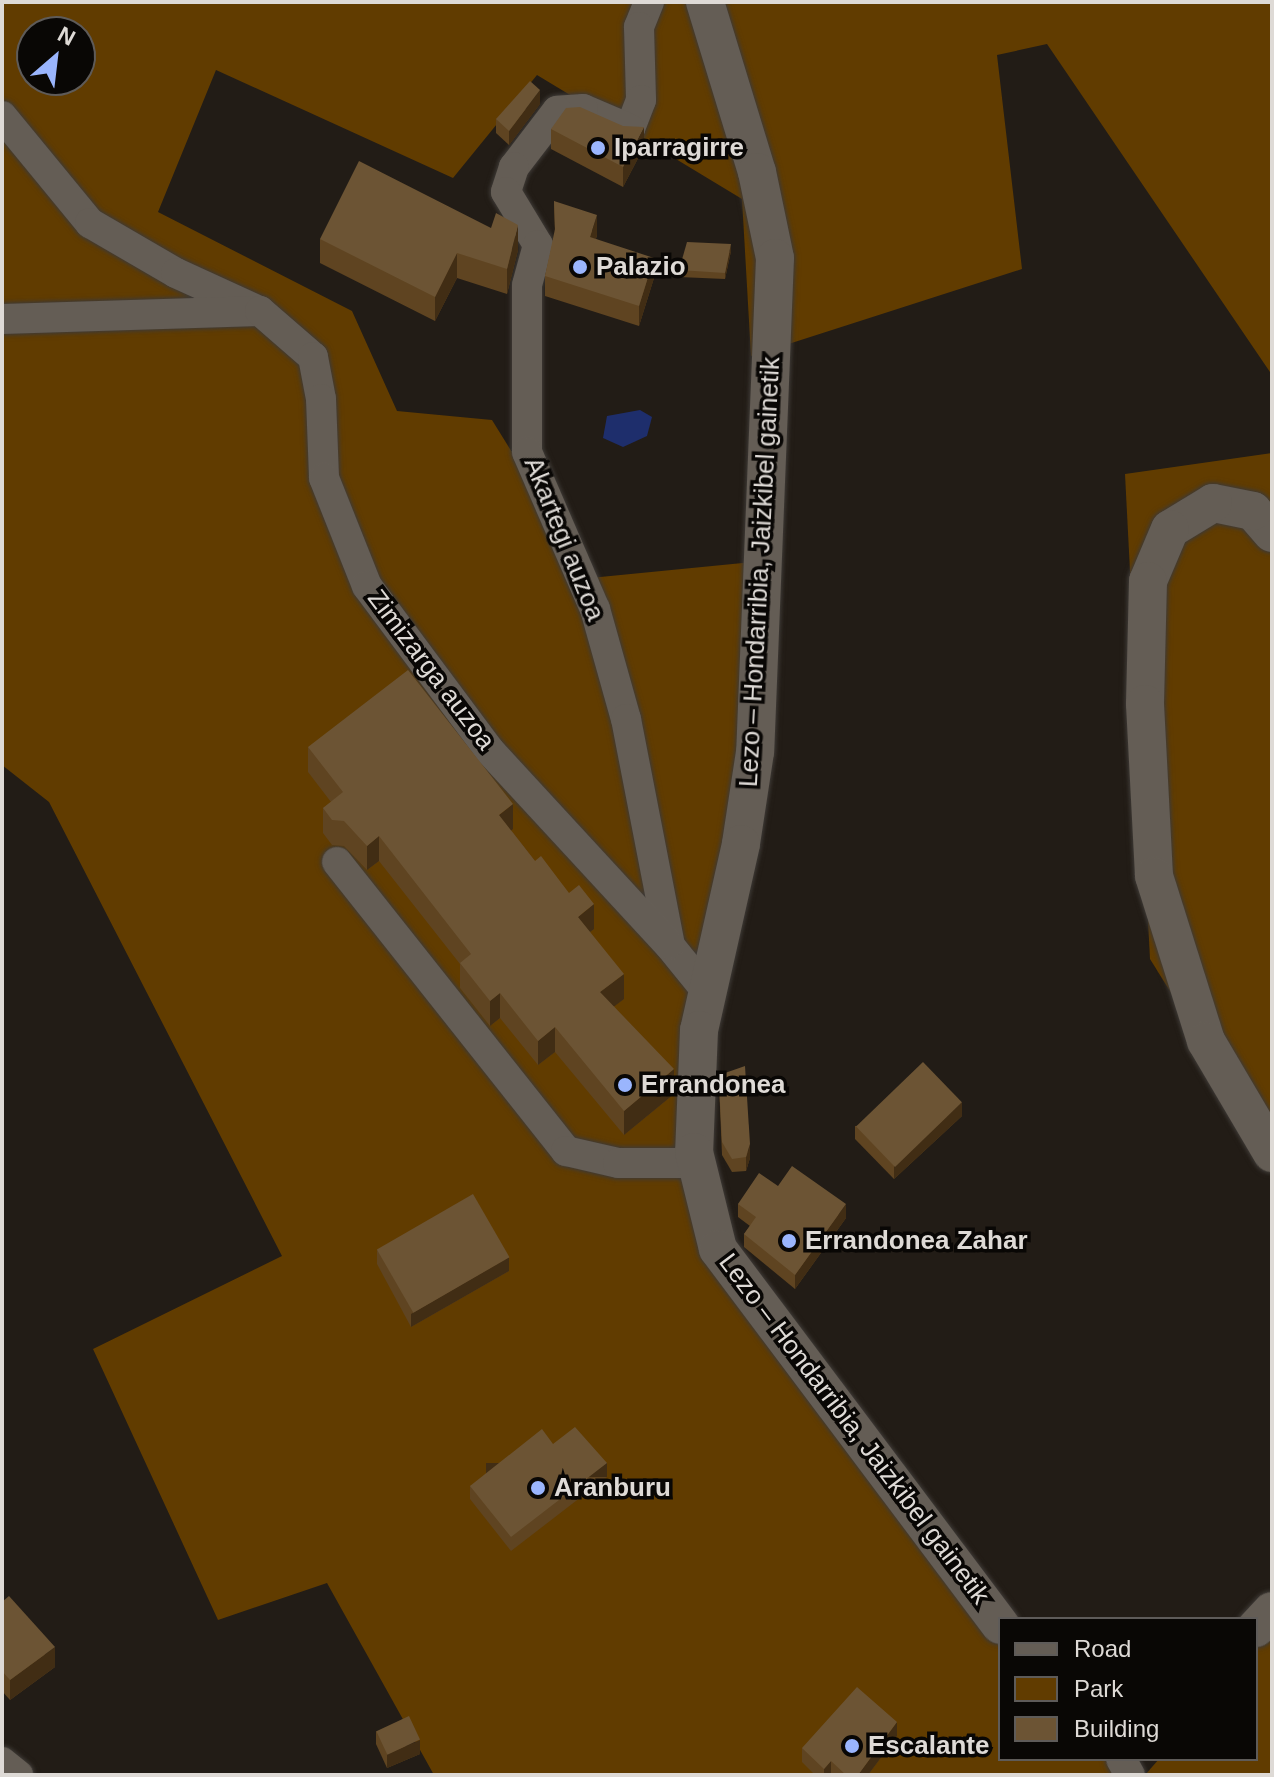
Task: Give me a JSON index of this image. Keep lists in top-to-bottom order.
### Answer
{
  "streets": {
    "street": ["Akartegi auzoa", "Lezo – Hondarribia, Jaizkibel gainetik", "Zimizarga auzoa"]
  },
  "crossings": [
    ["Akartegi auzoa", "Lezo – Hondarribia, Jaizkibel gainetik"],
    ["Akartegi auzoa", "Zimizarga auzoa"]
  ],
  "places": [
    "Iparragirre",
    "Palazio",
    "Errandonea",
    "Errandonea Zahar",
    "Aranburu",
    "Escalante"
  ],
  "legend": ["Road", "Park", "Building"],
  "north": "top right"
}
